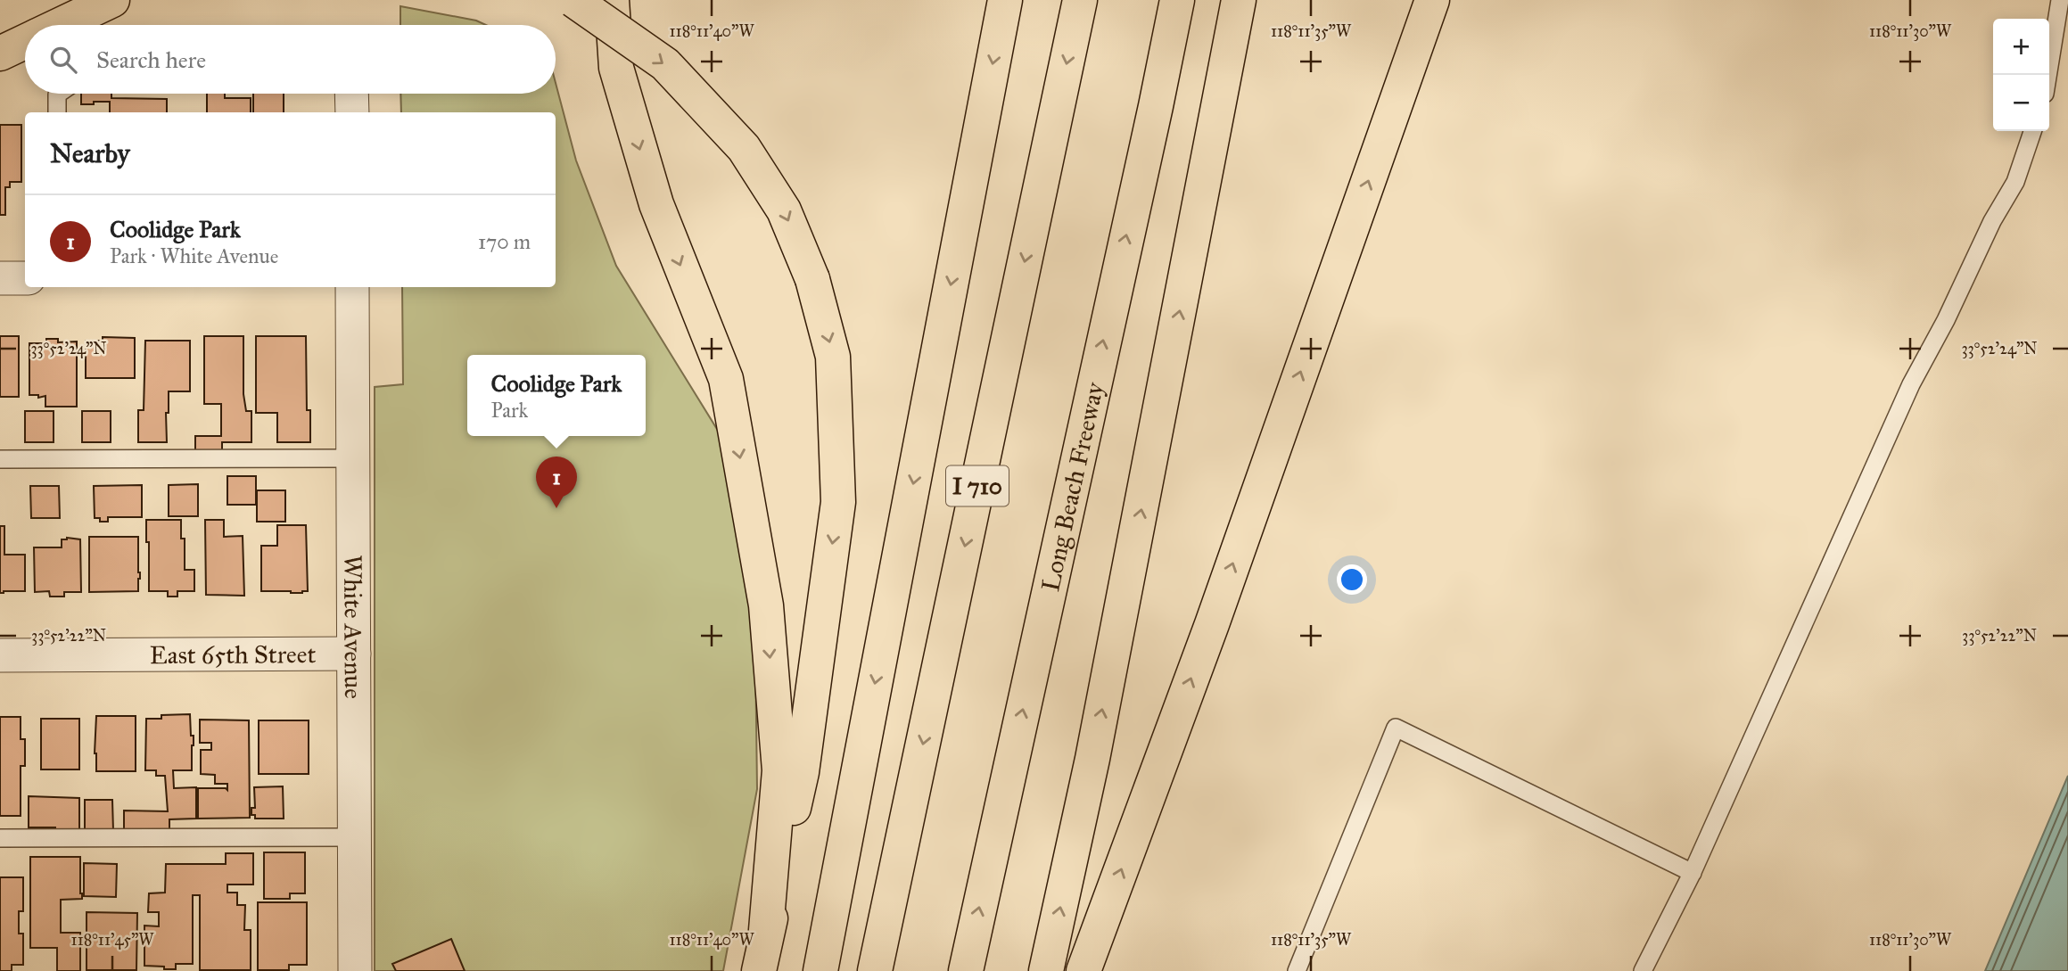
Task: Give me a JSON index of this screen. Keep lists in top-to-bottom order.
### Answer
{
  "streets": {
    "highway": ["I 710", "Long Beach Freeway"],
    "street": ["White Avenue", "East 65th Street"]
  },
  "crossings": [
    ["White Avenue", "East 65th Street"]
  ],
  "page": {
    "map_buttons": ["+", "−"],
    "search": "Search here",
    "heading": "Nearby",
    "list": [
      {
        "mark": "1",
        "name": "Coolidge Park",
        "note": "Park · White Avenue",
        "value": "170 m"
      }
    ],
    "popup": ["Coolidge Park", "Park"],
    "pins": "1"
  },
  "coordinates": [
    "118°11'40\"W",
    "118°11'35\"W",
    "118°11'30\"W",
    "33°52'24\"N",
    "33°52'22\"N",
    "118°11'45\"W"
  ]
}
